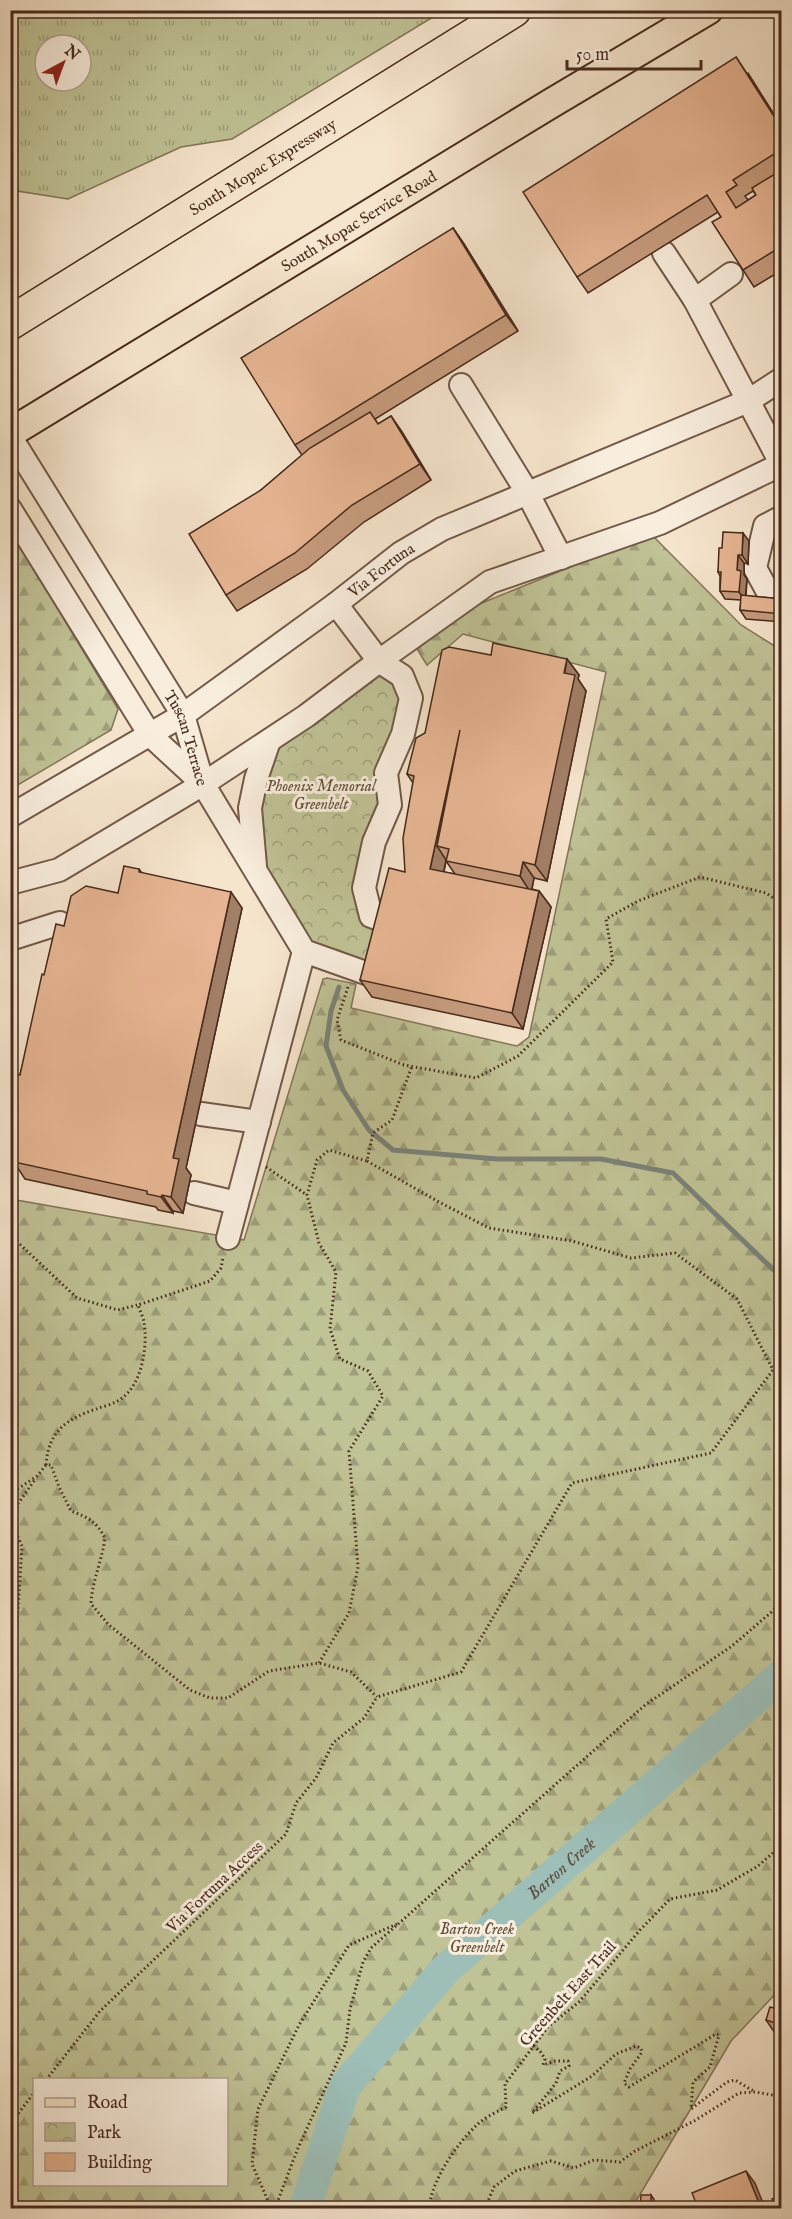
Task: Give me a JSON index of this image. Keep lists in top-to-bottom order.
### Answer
{
  "streets": {
    "highway": ["South Mopac Expressway"],
    "main road": ["South Mopac Service Road"],
    "street": ["Via Fortuna", "Tuscan Terrace"],
    "path": ["Via Fortuna Access", "Greenbelt East Trail"]
  },
  "crossings": [
    ["South Mopac Service Road", "Tuscan Terrace"],
    ["Via Fortuna", "Tuscan Terrace"]
  ],
  "water": ["Barton Creek"],
  "parks": ["Phoenix Memorial Greenbelt", "Barton Creek Greenbelt"],
  "legend": ["Road", "Park", "Building"],
  "scale_bar": "50 m",
  "north": "top right"
}
